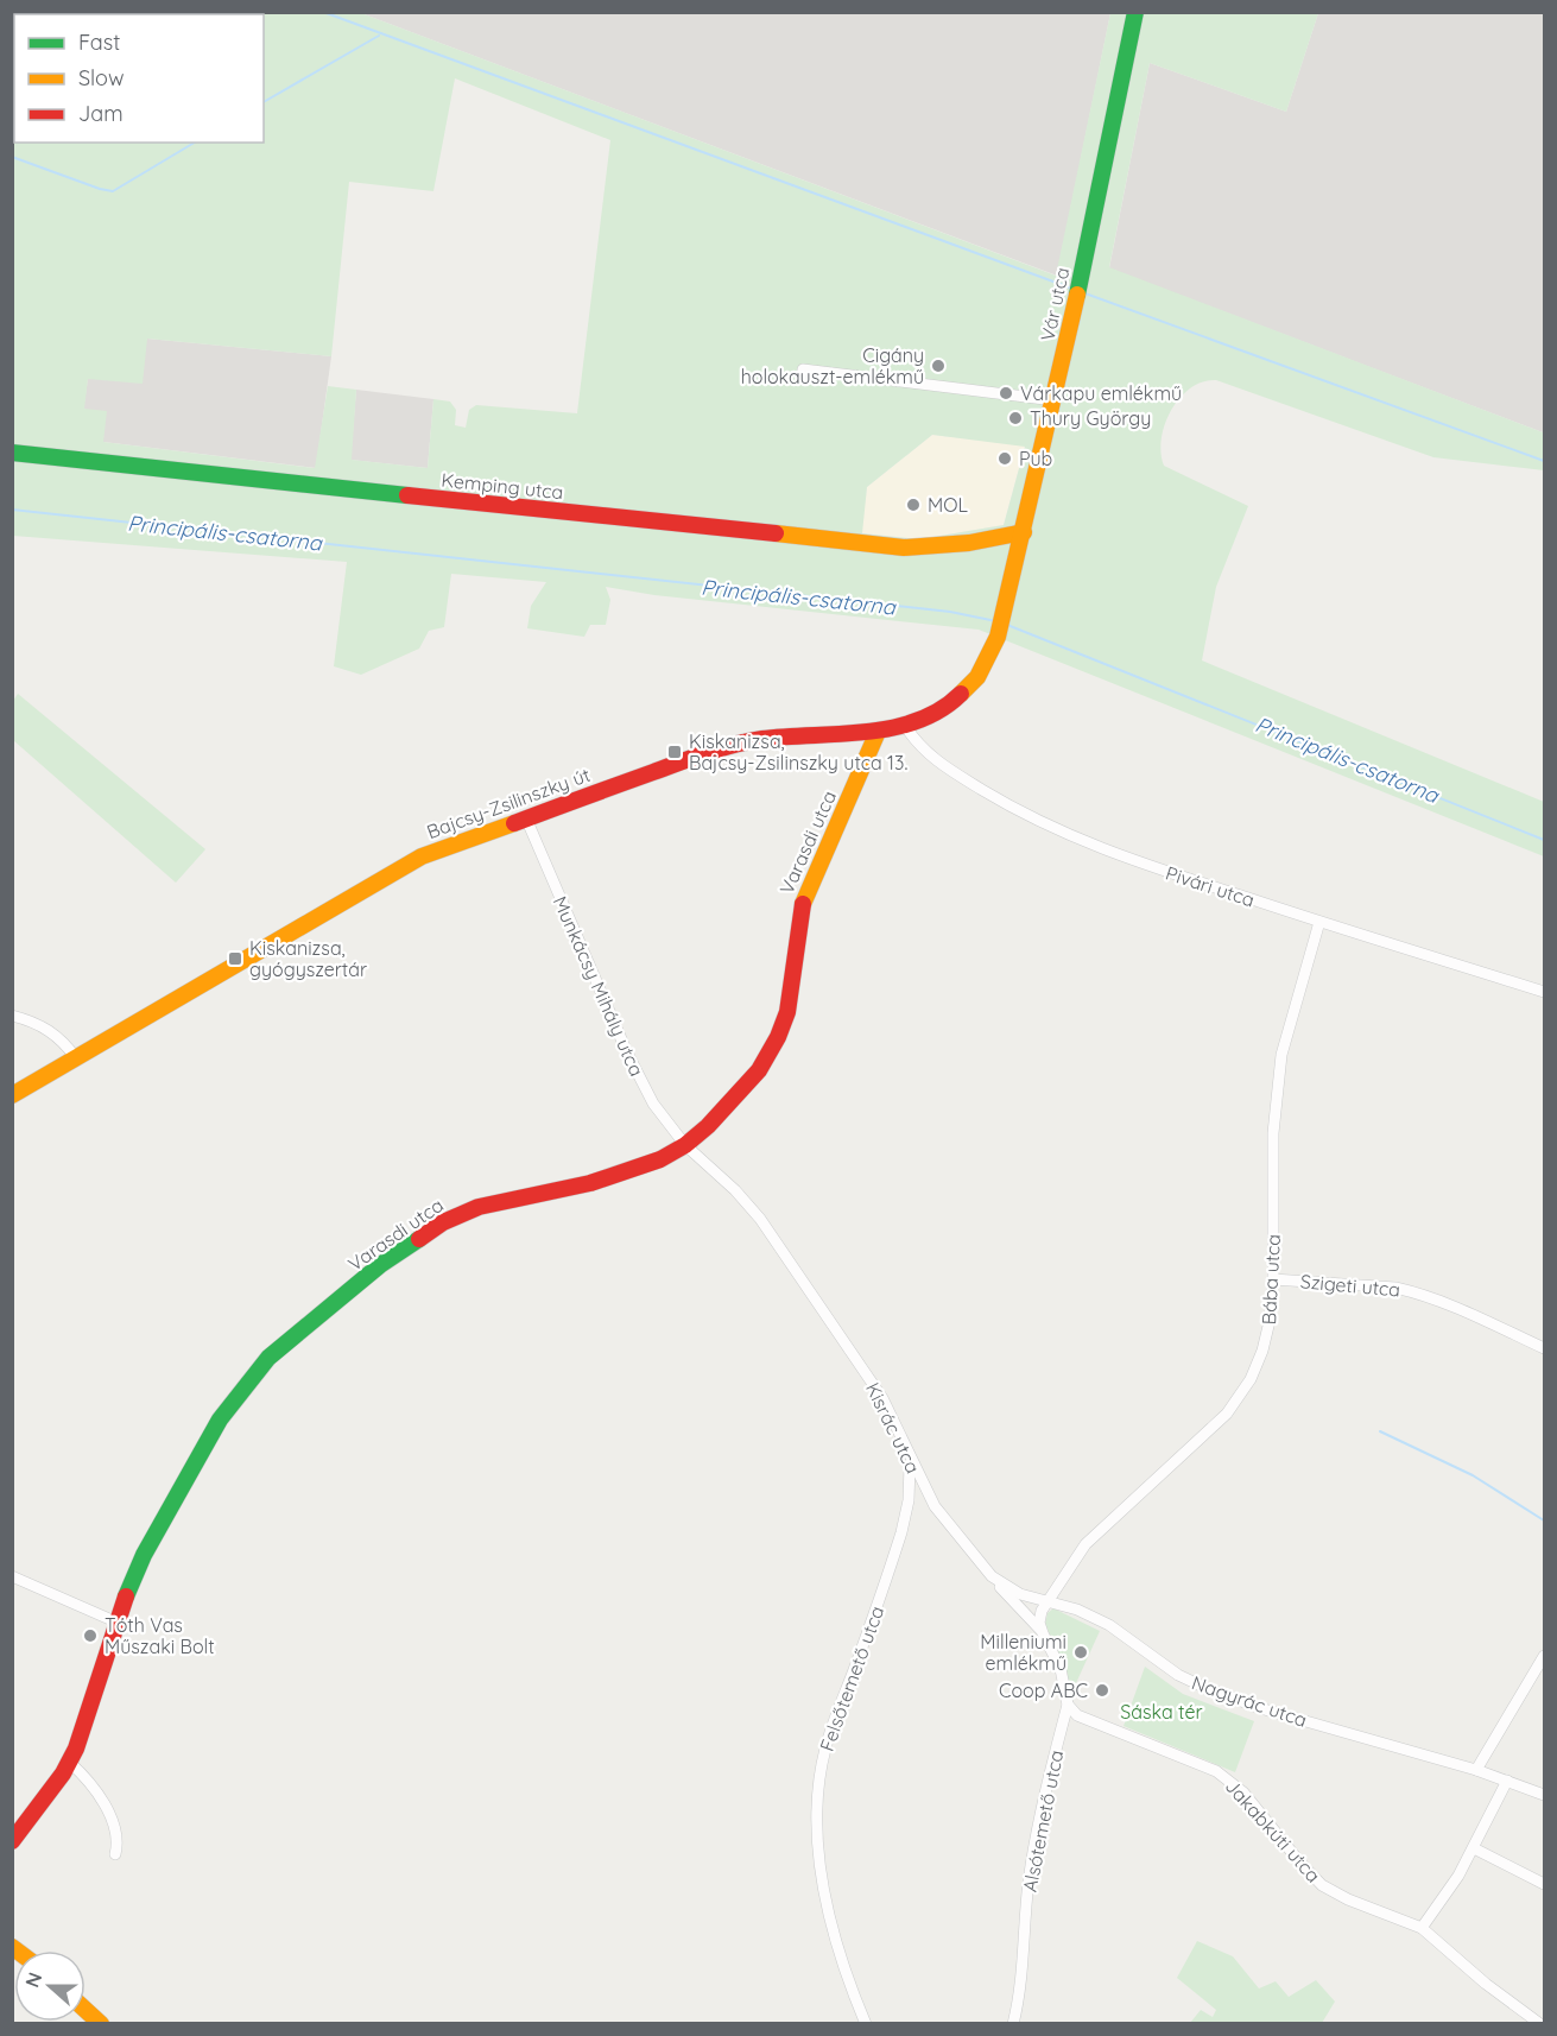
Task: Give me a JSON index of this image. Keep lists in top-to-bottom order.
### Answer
{
  "streets": {
    "street": [
      "Vár utca",
      "Kemping utca",
      "Bajcsy-Zsilinszky út",
      "Varasdi utca",
      "Pivári utca",
      "Munkácsy Mihály utca",
      "Bába utca",
      "Szigeti utca",
      "Kisrác utca",
      "Felsőtemető utca",
      "Nagyrác utca",
      "Alsótemető utca",
      "Jakabkúti utca"
    ]
  },
  "crossings": [
    ["Vár utca", "Kemping utca"],
    ["Vár utca", "Bajcsy-Zsilinszky út"],
    ["Bajcsy-Zsilinszky út", "Varasdi utca"],
    ["Bajcsy-Zsilinszky út", "Pivári utca"],
    ["Bajcsy-Zsilinszky út", "Munkácsy Mihály utca"],
    ["Varasdi utca", "Munkácsy Mihály utca"],
    ["Varasdi utca", "Kisrác utca"],
    ["Pivári utca", "Bába utca"],
    ["Munkácsy Mihály utca", "Kisrác utca"],
    ["Bába utca", "Szigeti utca"],
    ["Bába utca", "Kisrác utca"],
    ["Bába utca", "Nagyrác utca"],
    ["Kisrác utca", "Felsőtemető utca"],
    ["Kisrác utca", "Nagyrác utca"],
    ["Alsótemető utca", "Jakabkúti utca"]
  ],
  "water": ["Principális-csatorna"],
  "parks": ["Sáska tér"],
  "places": {
    "other": [
      "Cigány holokauszt-emlékmű",
      "Várkapu emlékmű",
      "Thury György",
      "Pub",
      "MOL",
      "Tóth Vas Műszaki Bolt",
      "Milleniumi emlékmű",
      "Coop ABC"
    ],
    "transit": ["Kiskanizsa, Bajcsy-Zsilinszky utca 13.", "Kiskanizsa, gyógyszertár"]
  },
  "legend": ["Fast", "Slow", "Jam"],
  "north": "left"
}
